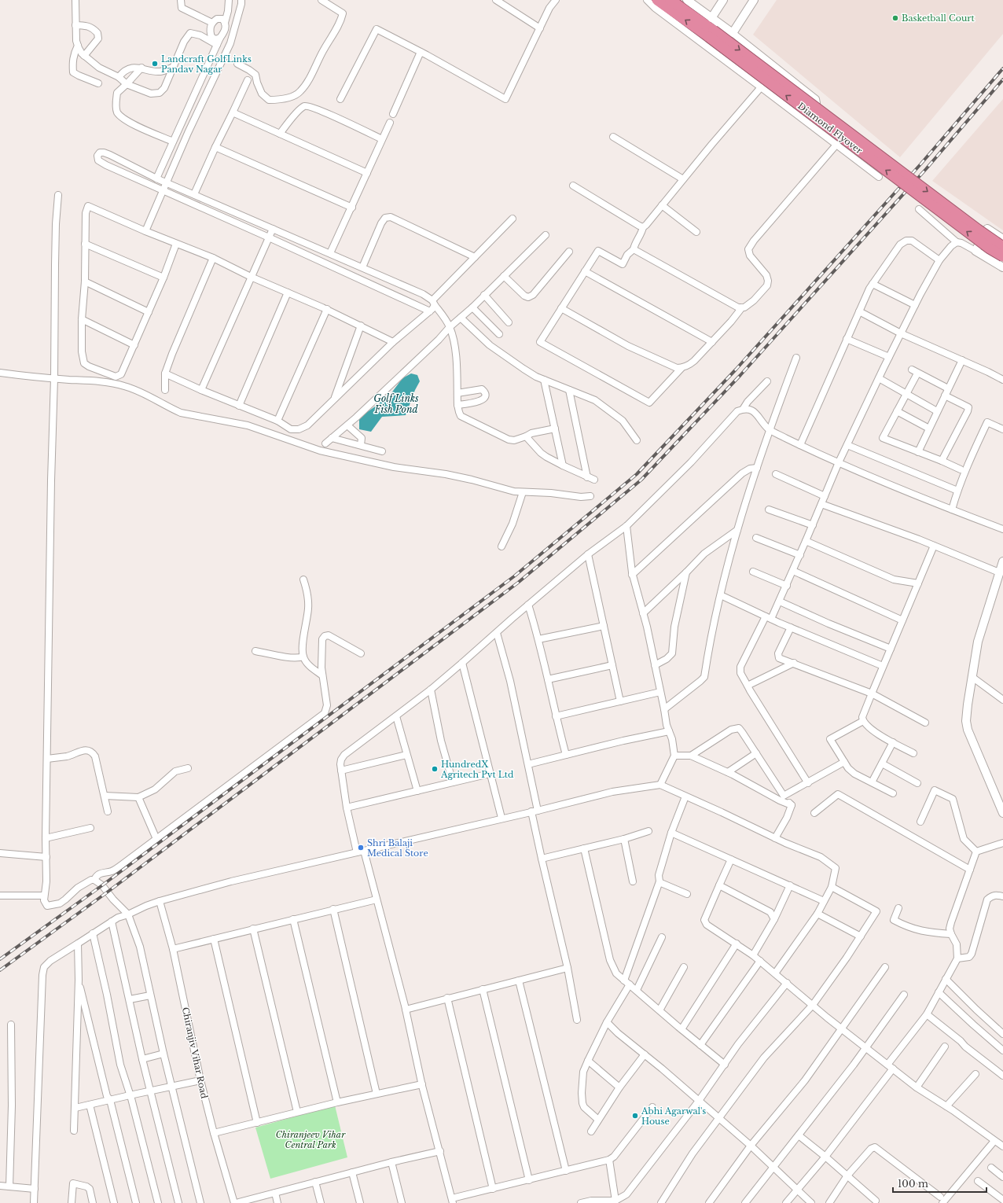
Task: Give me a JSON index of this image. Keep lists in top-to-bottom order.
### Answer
{
  "streets": {
    "highway": ["Diamond Flyover"],
    "street": ["Chiranjiv Vihar Road"]
  },
  "water": ["Golf Links Fish Pond"],
  "parks": ["Chiranjeev Vihar Central Park"],
  "places": [
    "Basketball Court",
    "Landcraft GolfLinks Pandav Nagar",
    "HundredX Agritech Pvt Ltd",
    "Shri Balaji Medical Store",
    "Abhi Agarwal's House"
  ],
  "scale_bar": "100 m"
}
